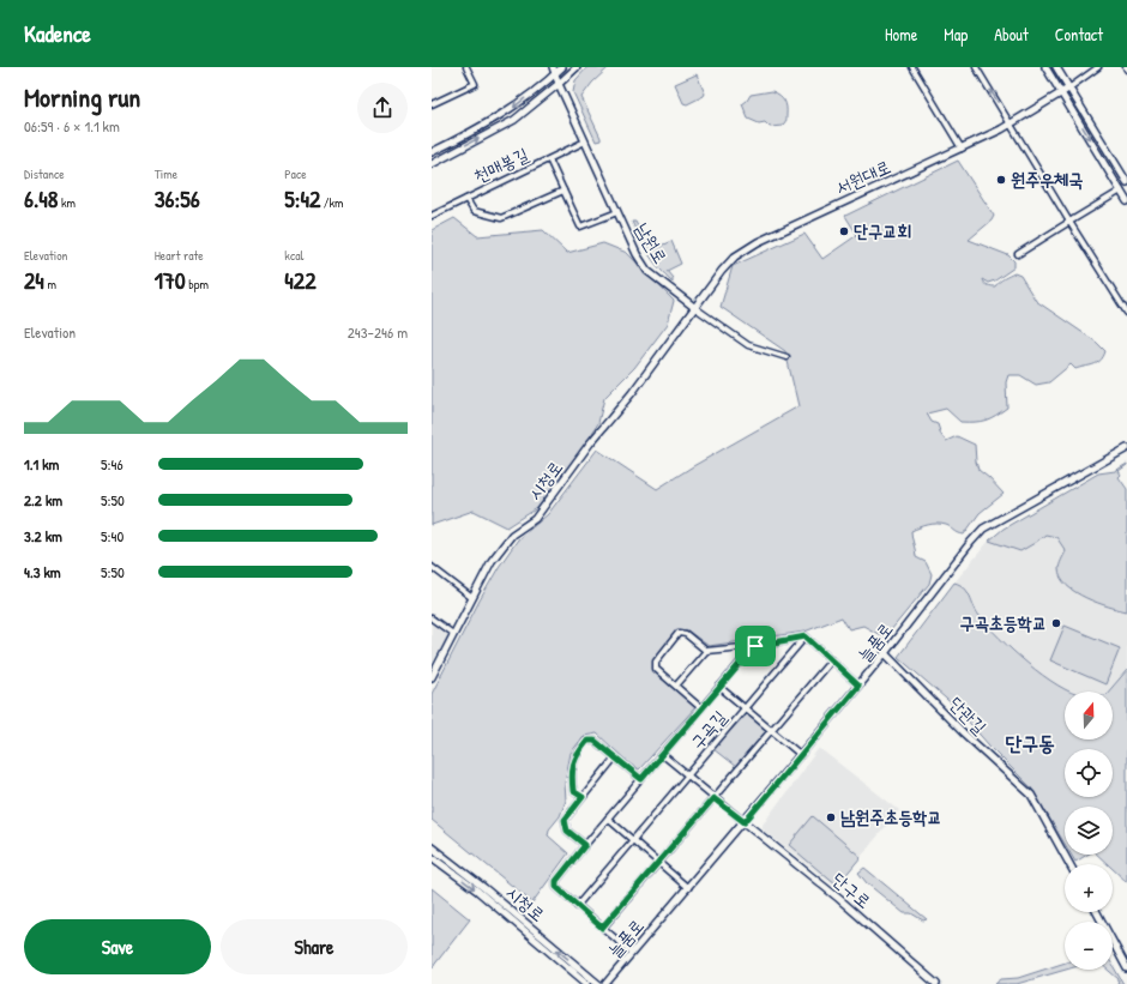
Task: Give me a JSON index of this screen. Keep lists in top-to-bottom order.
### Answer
{
  "streets": {
    "street": [
      "천매봉길",
      "서원대로",
      "남원로",
      "시청로",
      "늘품로",
      "단관길",
      "구곡길",
      "단구로"
    ]
  },
  "crossings": [
    ["천매봉길", "남원로"],
    ["서원대로", "남원로"],
    ["서원대로", "시청로"],
    ["남원로", "시청로"],
    ["늘품로", "단관길"],
    ["늘품로", "구곡길"],
    ["늘품로", "단구로"]
  ],
  "districts": ["단구동"],
  "places": [
    "원주우체국",
    "단구교회",
    "구곡초등학교",
    "남원주초등학교"
  ],
  "north": "top",
  "page": {
    "header": "Kadence",
    "nav": [
      "Home",
      "Map",
      "About",
      "Contact"
    ],
    "heading": ["Morning run", "06:59 · 6 × 1.1 km"],
    "stats": [
      ["Distance", "6.48 km"],
      ["Time", "36:56"],
      ["Pace", "5:42 /km"],
      ["Elevation", "24 m"],
      ["Heart rate", "170 bpm"],
      ["kcal", "422"]
    ],
    "chart": ["Elevation", "243–246 m"],
    "list": [
      {
        "name": "1.1 km",
        "note": "5:46"
      },
      {
        "name": "2.2 km",
        "note": "5:50"
      },
      {
        "name": "3.2 km",
        "note": "5:40"
      },
      {
        "name": "4.3 km",
        "note": "5:50"
      }
    ],
    "map_buttons": ["+", "−"],
    "buttons": ["Save", "Share"]
  }
}
